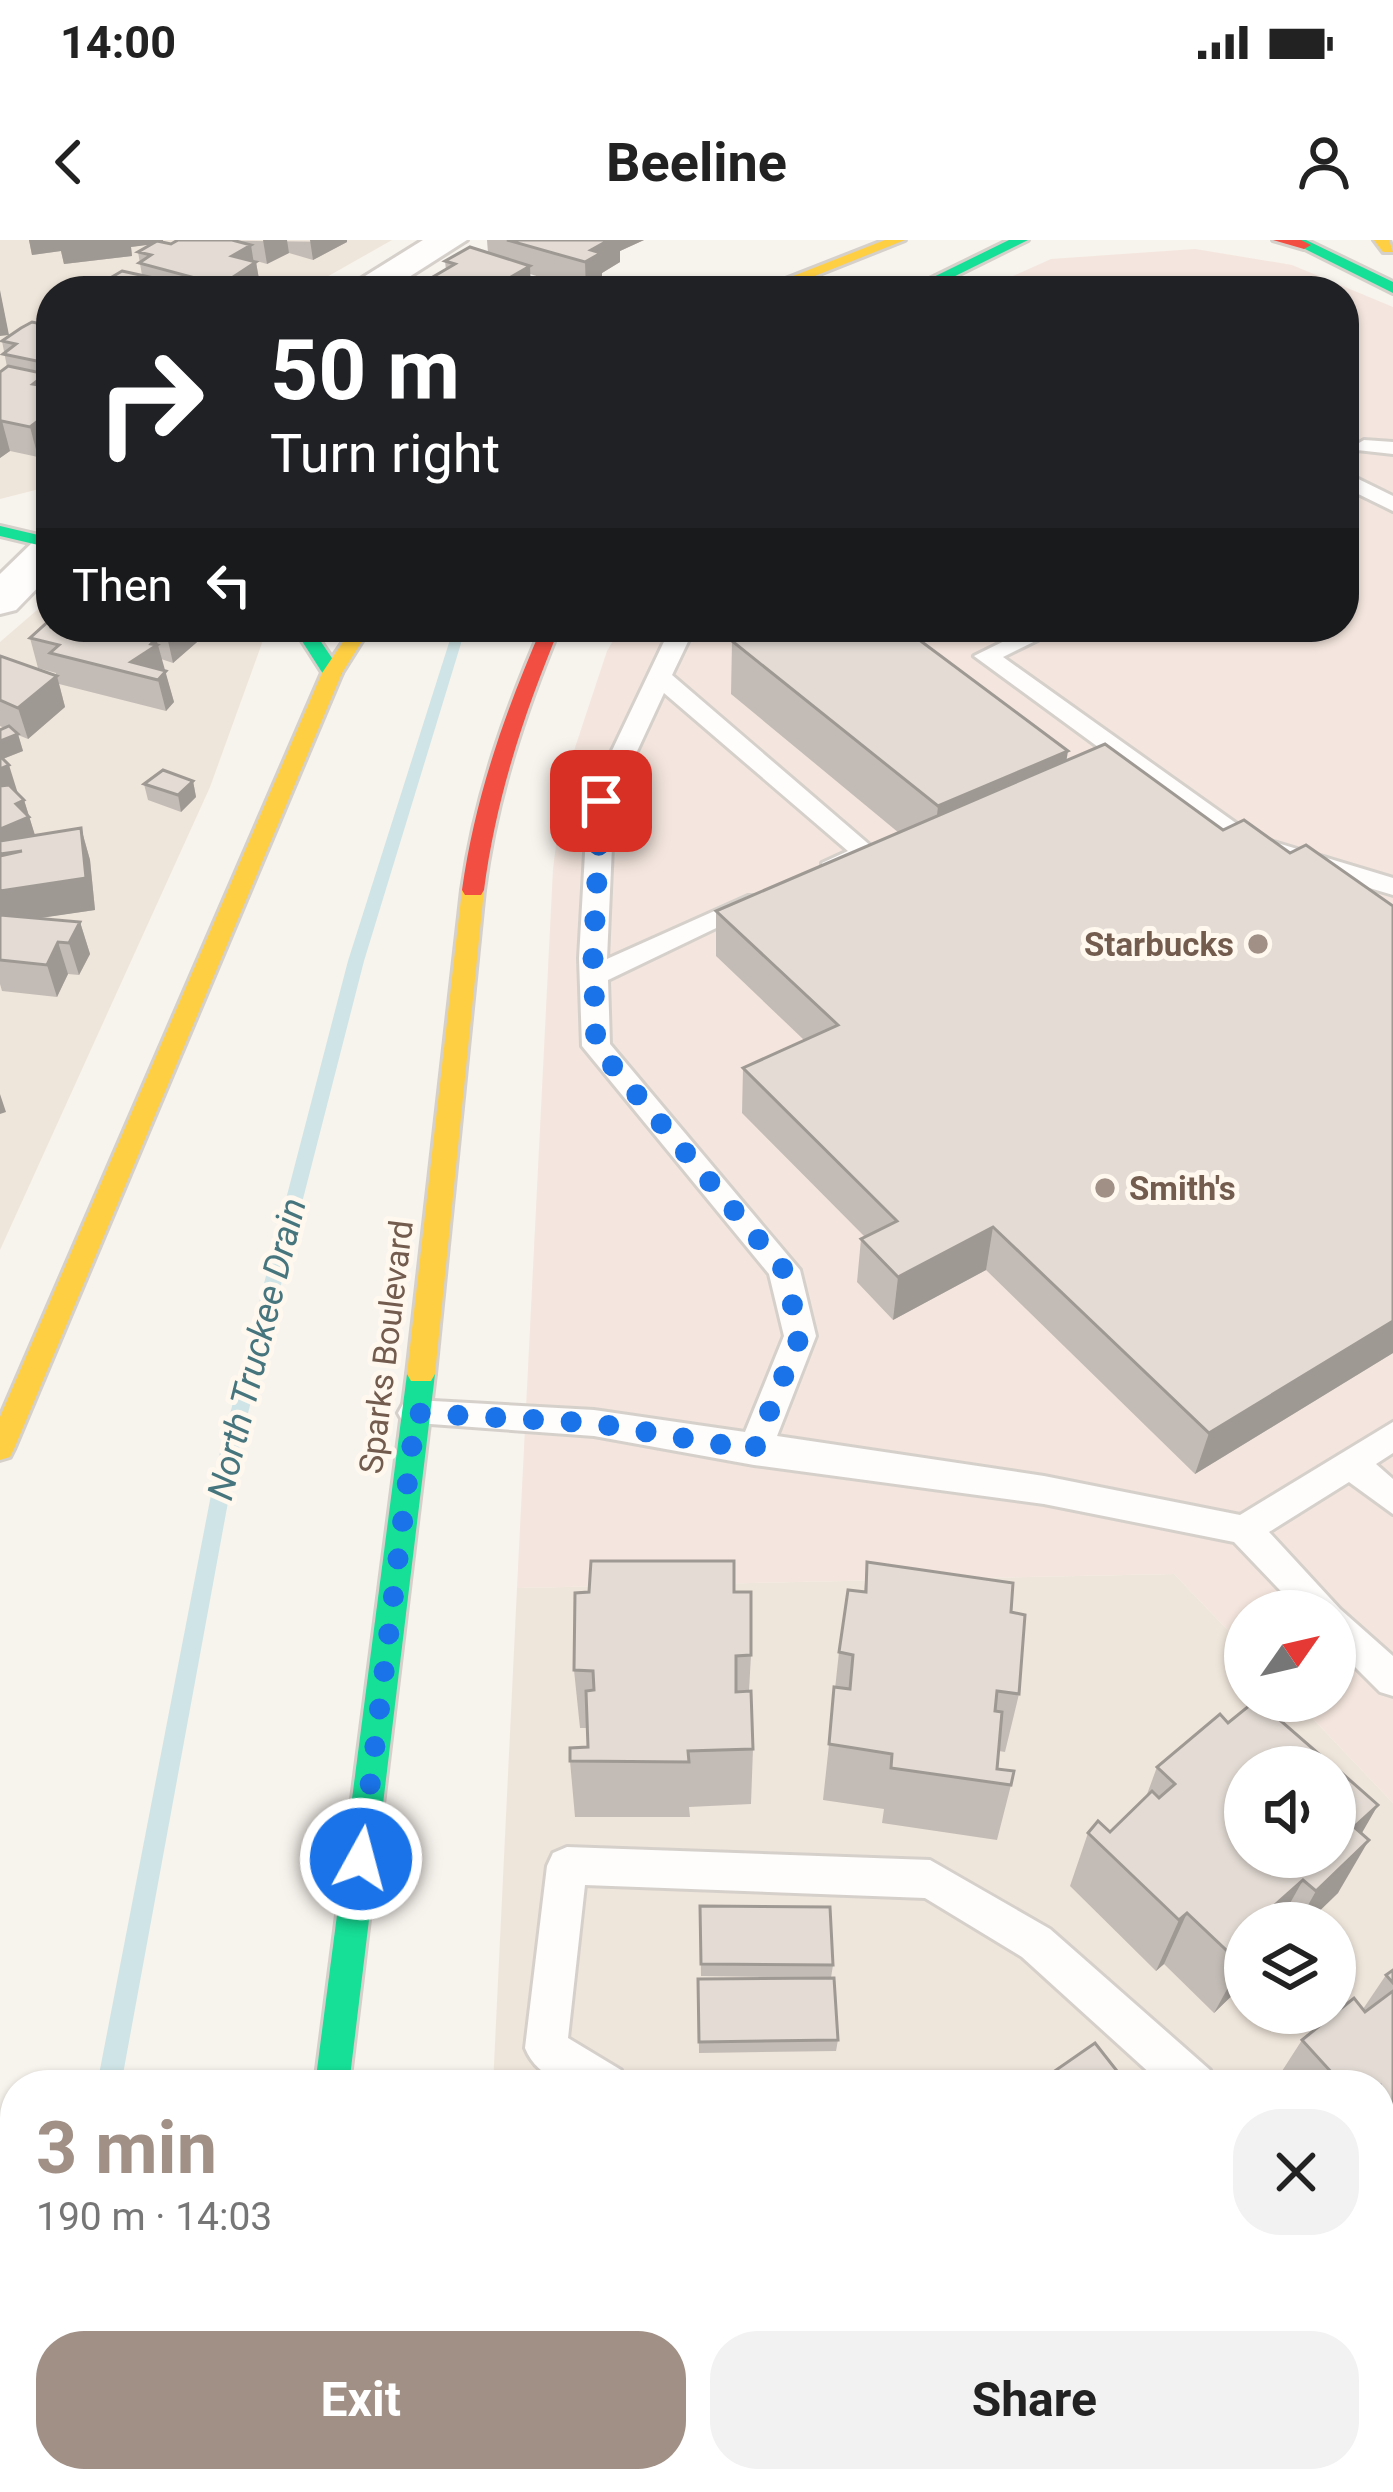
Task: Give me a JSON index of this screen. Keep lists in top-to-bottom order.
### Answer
{
  "streets": {
    "main road": ["Sparks Boulevard"]
  },
  "water": ["North Truckee Drain"],
  "places": ["Starbucks", "Smith's"],
  "north": "top right",
  "page": {
    "status": "14:00",
    "header": "Beeline",
    "turn": ["50 m", "Turn right"],
    "then": "Then",
    "heading": ["3 min", "190 m · 14:03"],
    "buttons": ["Exit", "Share"]
  }
}
